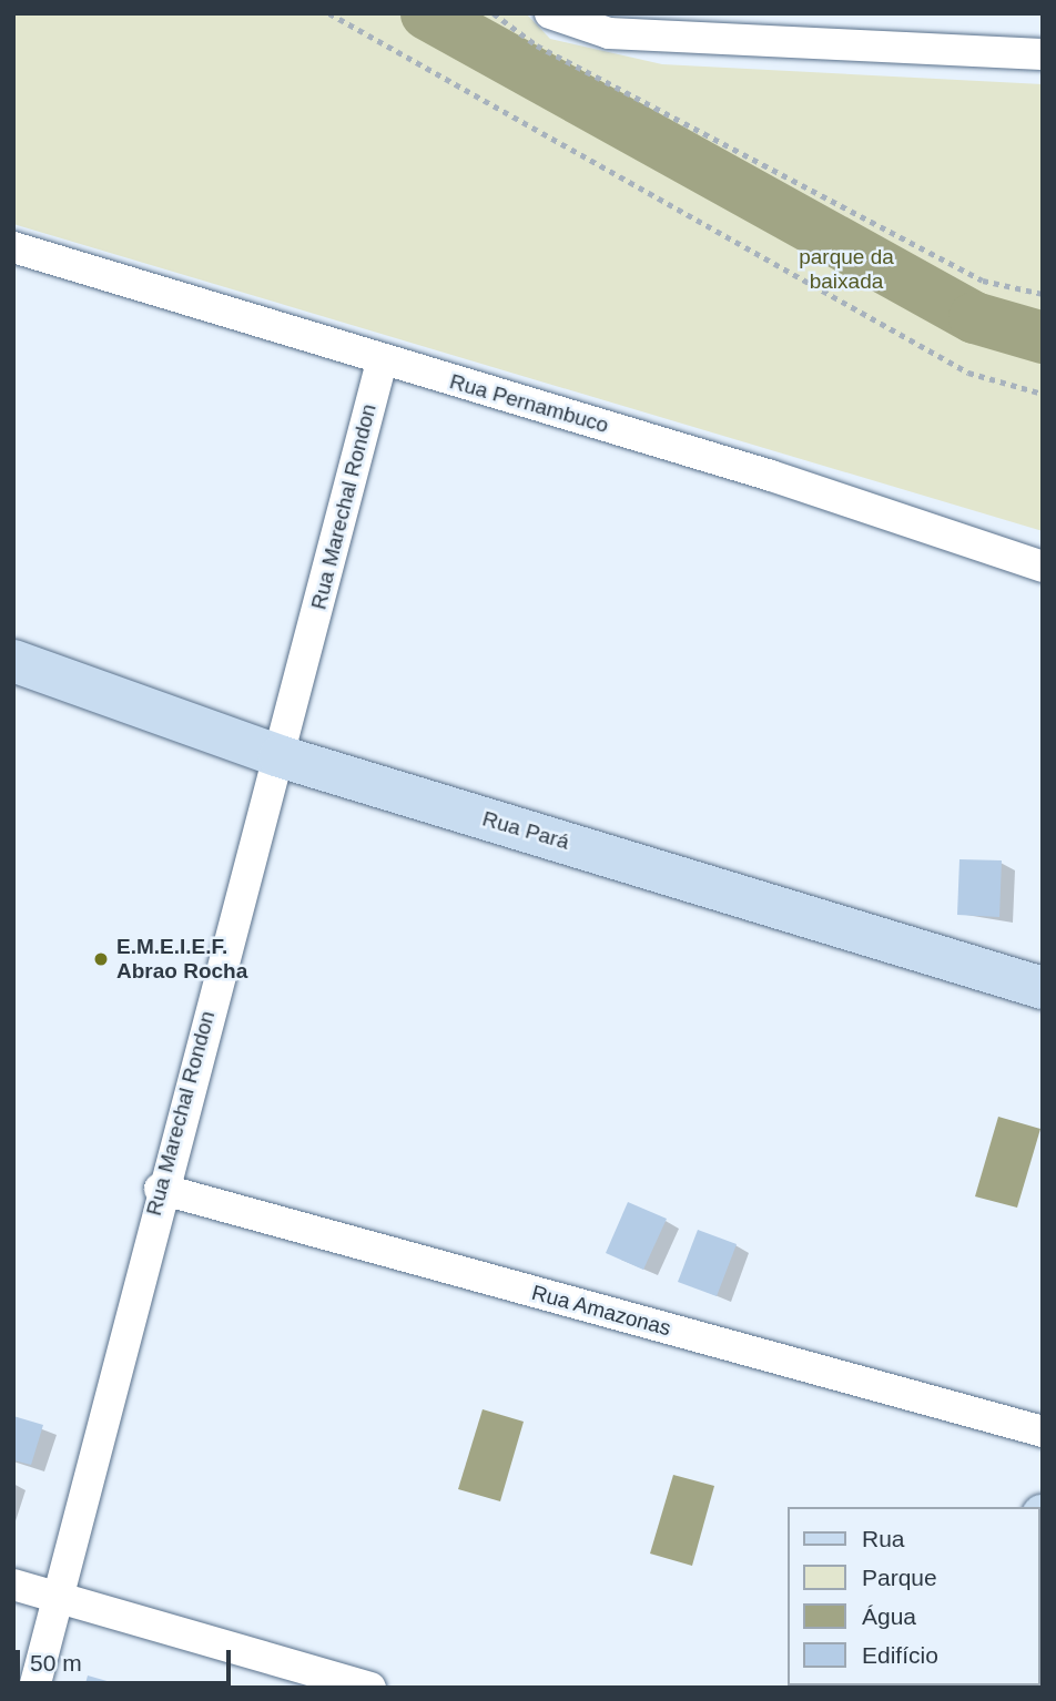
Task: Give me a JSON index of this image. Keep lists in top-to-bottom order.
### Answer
{
  "streets": {
    "street": [
      "Rua Pernambuco",
      "Rua Marechal Rondon",
      "Rua Pará",
      "Rua Amazonas"
    ]
  },
  "crossings": [
    ["Rua Pernambuco", "Rua Marechal Rondon"],
    ["Rua Marechal Rondon", "Rua Pará"],
    ["Rua Marechal Rondon", "Rua Amazonas"]
  ],
  "parks": ["parque da baixada"],
  "places": ["E.M.E.I.E.F. Abrao Rocha"],
  "legend": [
    "Rua",
    "Parque",
    "Água",
    "Edifício"
  ],
  "scale_bar": "50 m"
}
